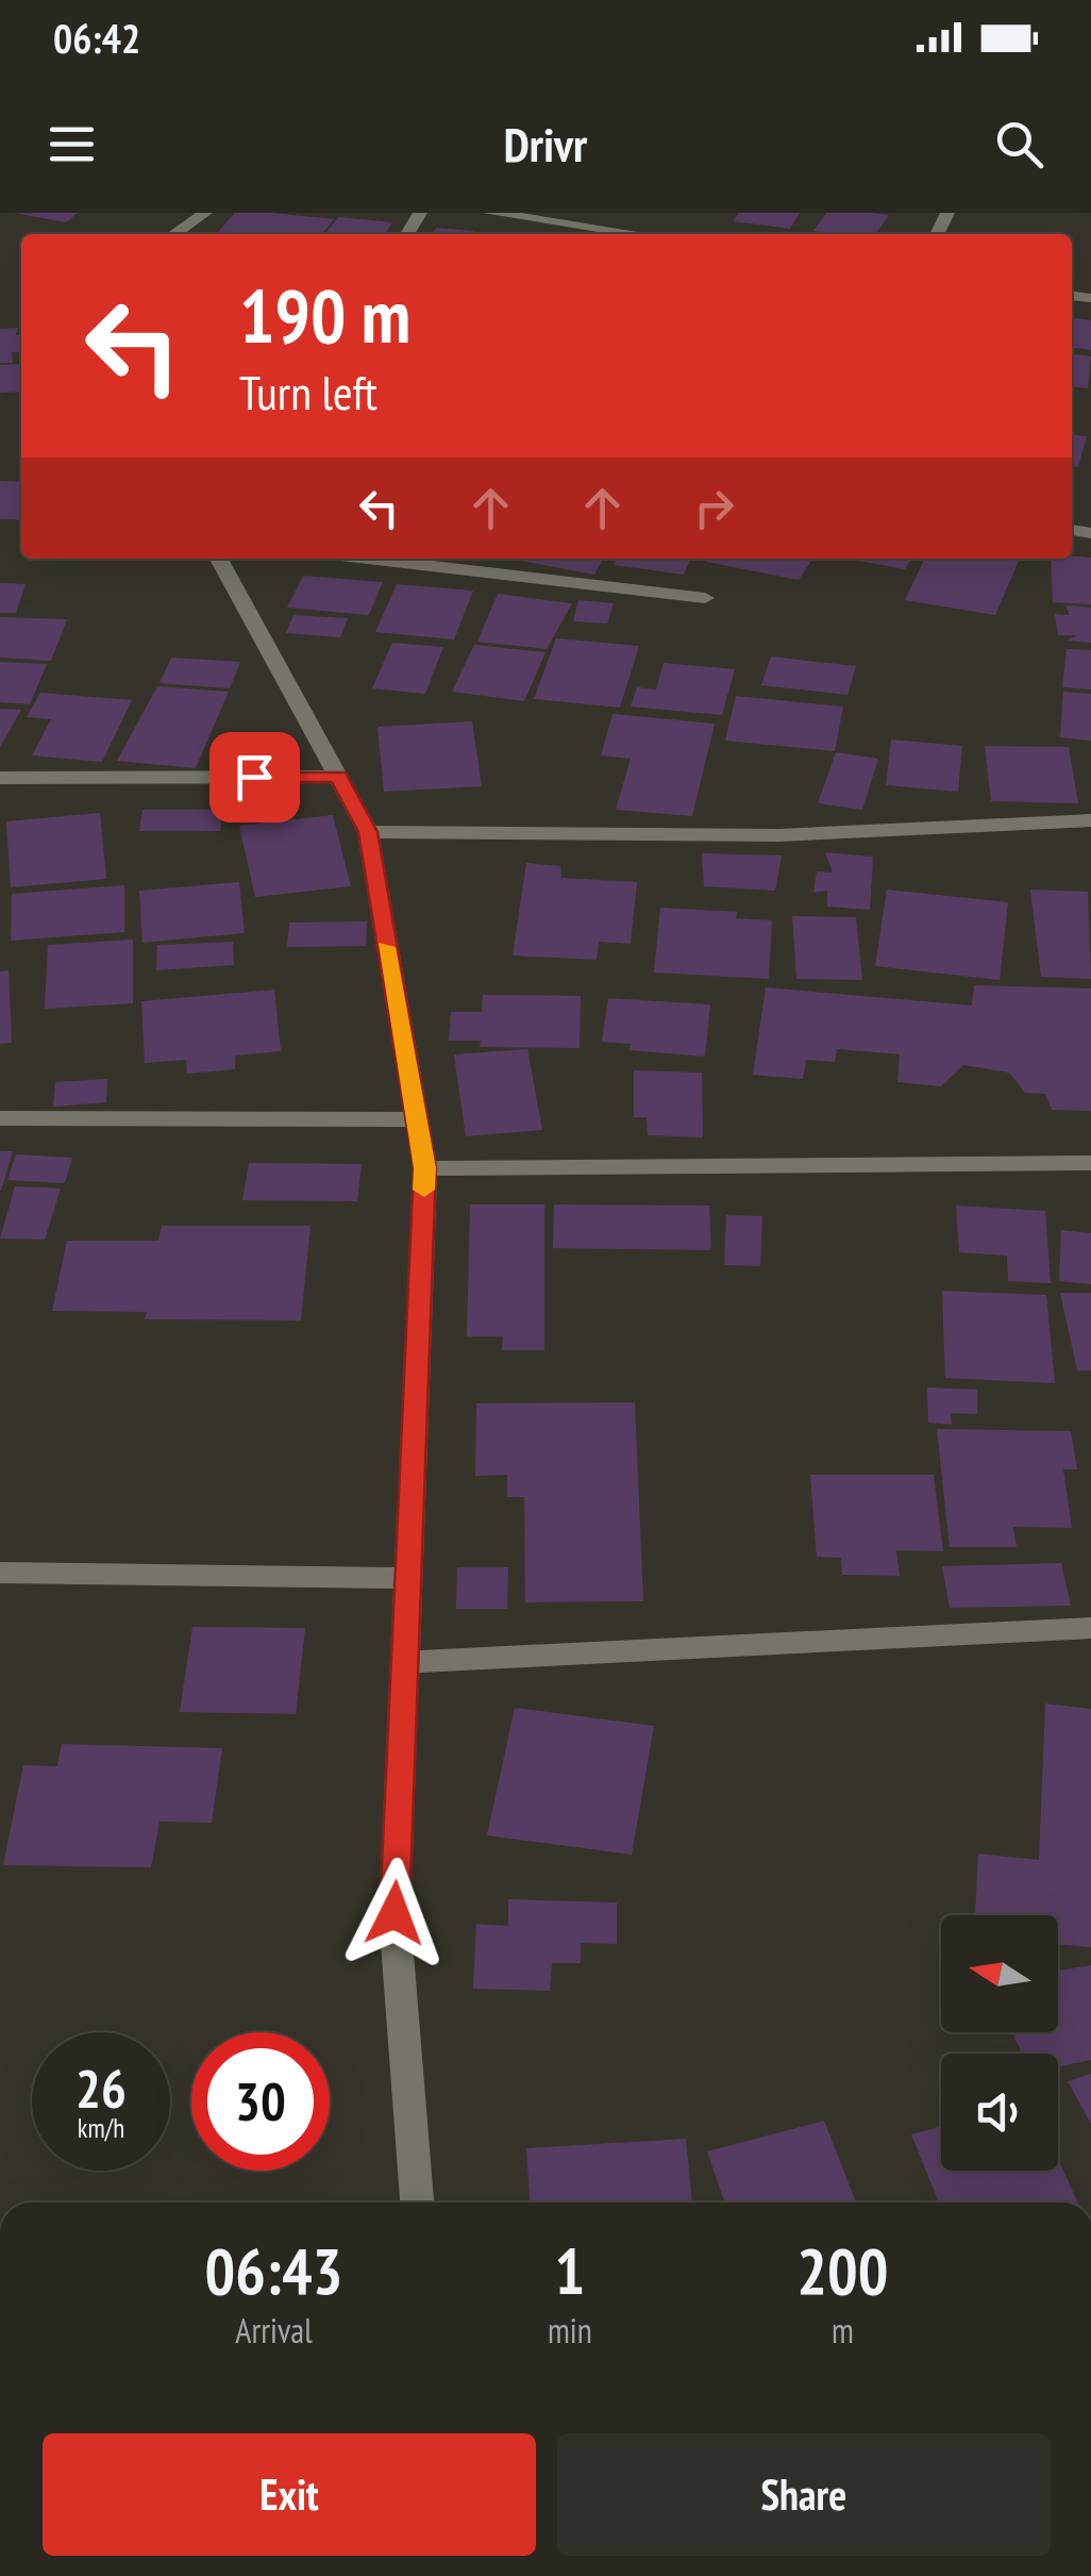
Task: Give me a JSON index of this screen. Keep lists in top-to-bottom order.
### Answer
{
  "north": "left",
  "page": {
    "status": "06:42",
    "header": "Drivr",
    "turn": ["190 m", "Turn left"],
    "speed": "26 km/h",
    "limit": "30",
    "eta": [
      "06:43",
      "Arrival",
      "1",
      "min",
      "200",
      "m"
    ],
    "buttons": ["Exit", "Share"]
  }
}
